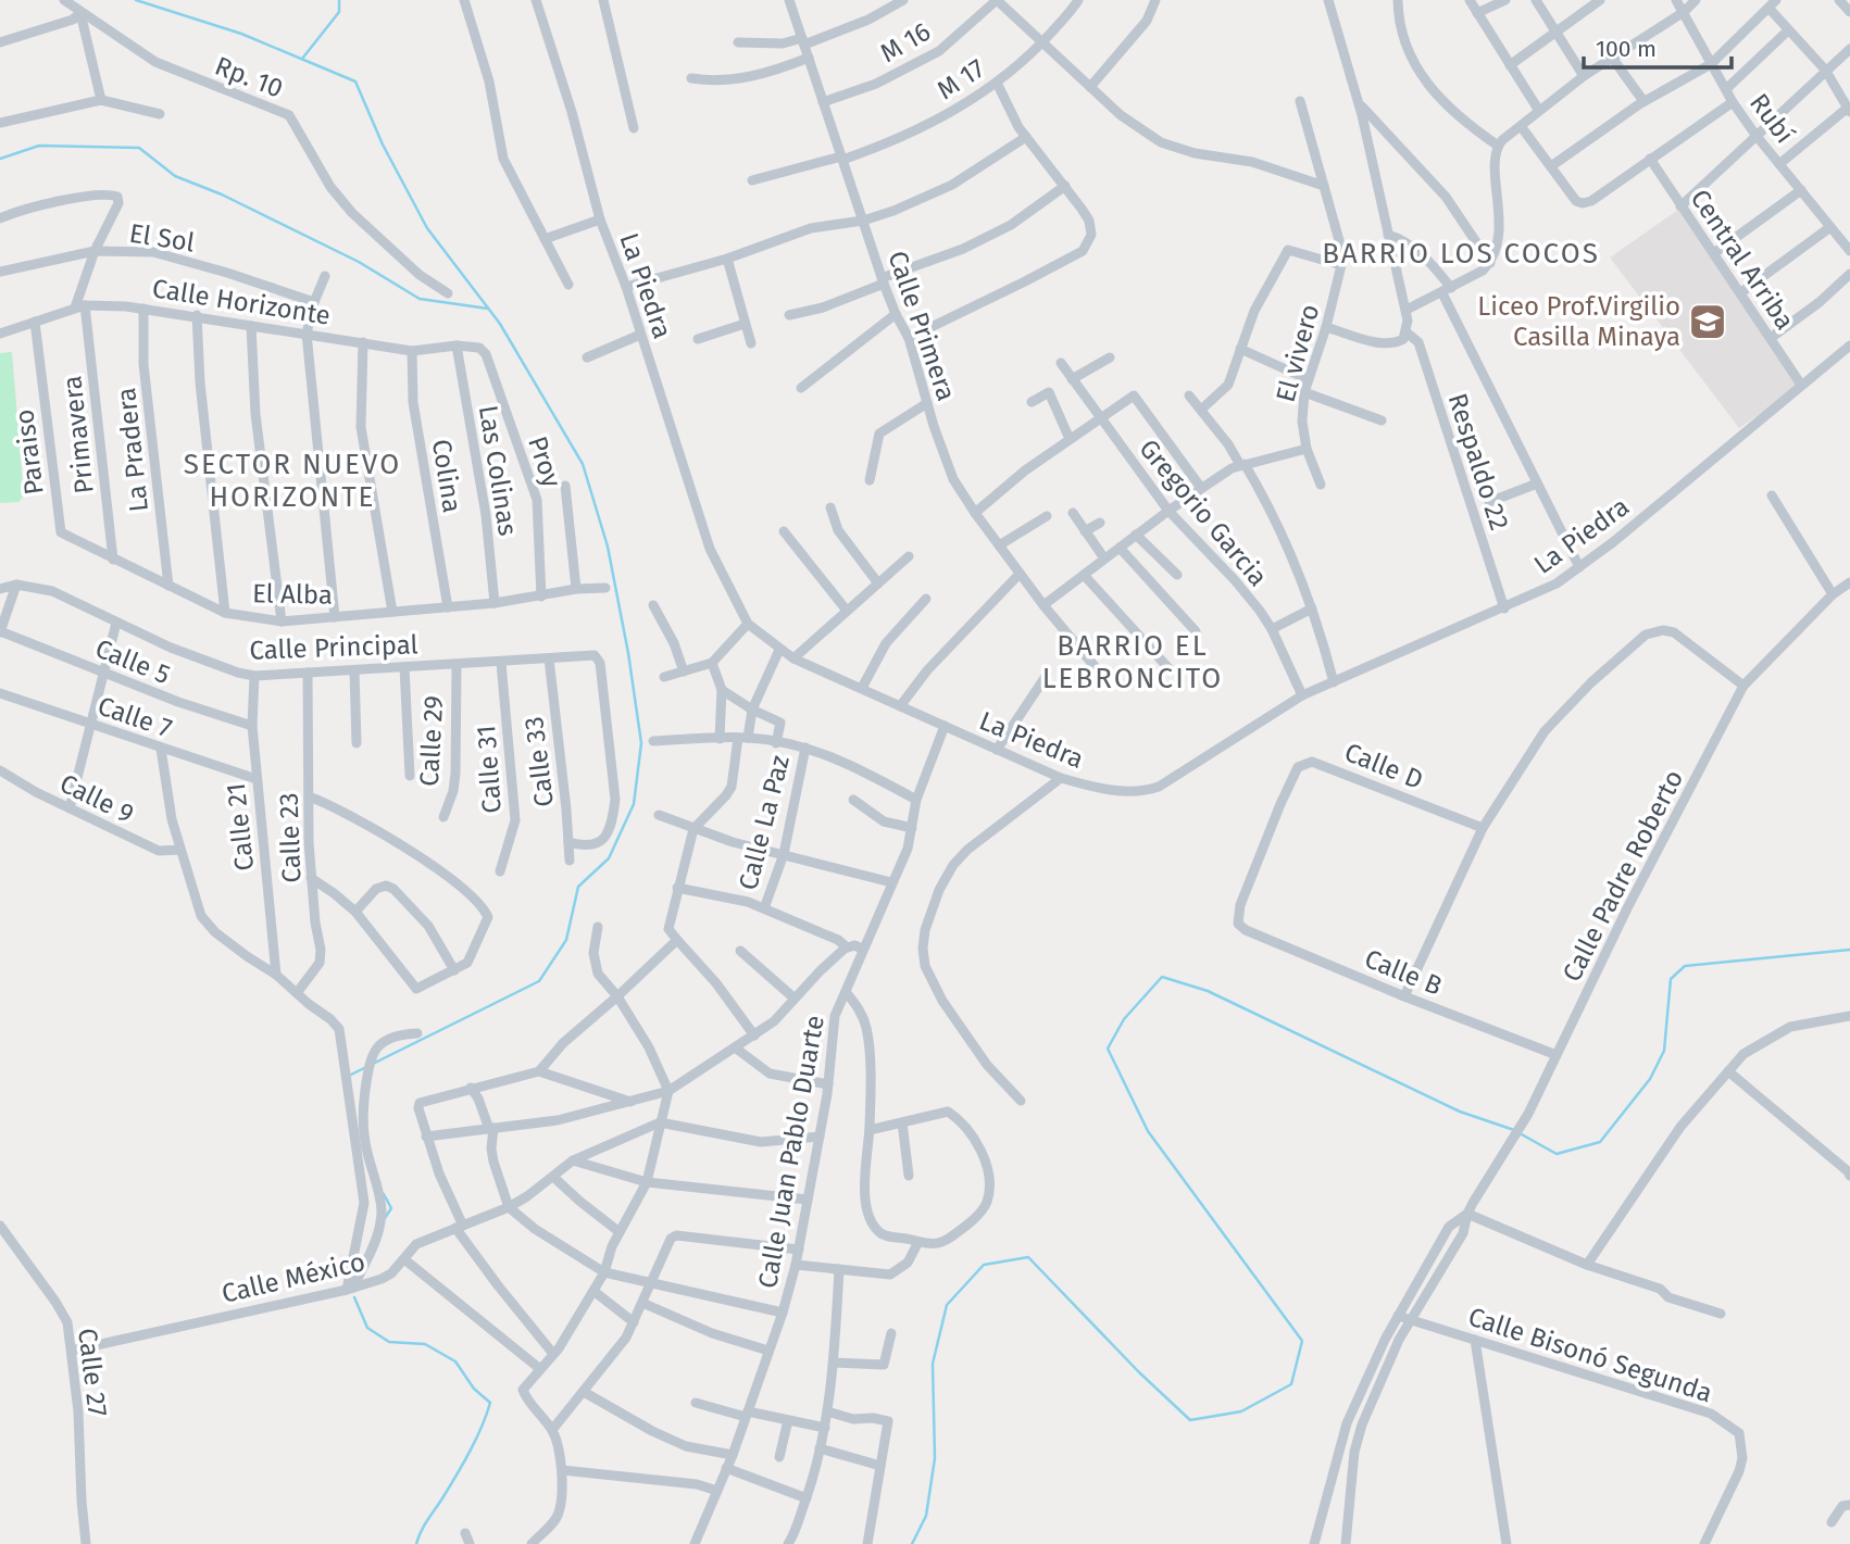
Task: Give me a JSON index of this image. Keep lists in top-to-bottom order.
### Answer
{
  "streets": {
    "street": [
      "M 16",
      "Rp. 10",
      "M 17",
      "Rubí",
      "El Sol",
      "Central Arriba",
      "La Piedra",
      "Calle Horizonte",
      "Calle Primera",
      "El vivero",
      "Primavera",
      "La Pradera",
      "Paraiso",
      "Proy",
      "Respaldo 22",
      "Las Colinas",
      "Colina",
      "Gregorio Garcia",
      "El Alba",
      "Calle Principal",
      "Calle 5",
      "Calle 7",
      "Calle 29",
      "Calle 33",
      "Calle D",
      "Calle 31",
      "Calle 9",
      "Calle La Paz",
      "Calle 21",
      "Calle 23",
      "Calle Padre Roberto",
      "Calle B",
      "Calle Juan Pablo Duarte",
      "Calle México",
      "Calle Bisonó Segunda",
      "Calle 27"
    ]
  },
  "crossings": [
    ["M 16", "Calle Primera"],
    ["M 17", "Calle Primera"],
    ["Central Arriba", "La Piedra"],
    ["La Piedra", "Respaldo 22"],
    ["La Piedra", "Gregorio Garcia"],
    ["La Piedra", "Calle Juan Pablo Duarte"],
    ["Calle Horizonte", "Primavera"],
    ["Calle Horizonte", "La Pradera"],
    ["Calle Horizonte", "Paraiso"],
    ["Calle Horizonte", "Proy"],
    ["Calle Horizonte", "Las Colinas"],
    ["Calle Horizonte", "Colina"],
    ["Primavera", "El Alba"],
    ["La Pradera", "El Alba"],
    ["Paraiso", "El Alba"],
    ["Proy", "El Alba"],
    ["Las Colinas", "El Alba"],
    ["Colina", "El Alba"],
    ["Calle Principal", "Calle 29"],
    ["Calle Principal", "Calle 33"],
    ["Calle Principal", "Calle 31"],
    ["Calle Principal", "Calle 21"],
    ["Calle Principal", "Calle 23"],
    ["Calle 5", "Calle 21"],
    ["Calle 7", "Calle 9"],
    ["Calle 7", "Calle 21"],
    ["Calle D", "Calle B"],
    ["Calle 9", "Calle 21"],
    ["Calle 9", "Calle 23"],
    ["Calle 9", "Calle México"],
    ["Calle Padre Roberto", "Calle B"],
    ["Calle México", "Calle 27"]
  ],
  "districts": ["BARRIO LOS COCOS", "SECTOR NUEVO HORIZONTE", "BARRIO EL LEBRONCITO"],
  "places": {
    "school or university": ["Liceo Prof.Virgilio Casilla Minaya"]
  },
  "scale_bar": "100 m"
}
